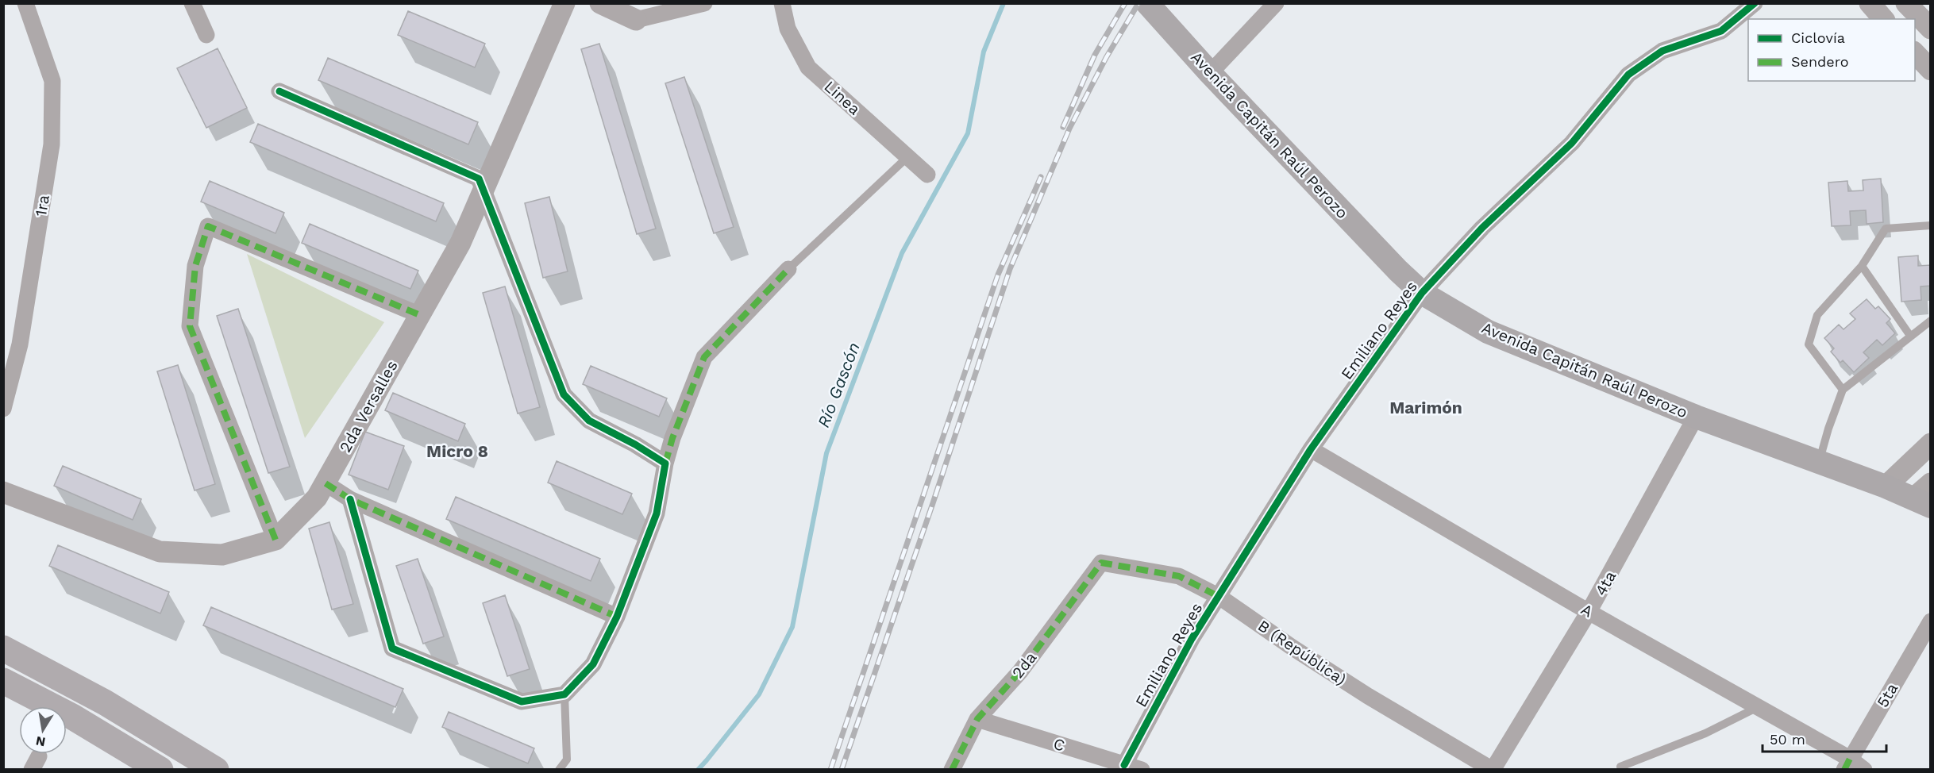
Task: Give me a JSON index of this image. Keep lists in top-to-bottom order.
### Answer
{
  "streets": {
    "main road": ["Avenida Capitán Raúl Perozo"],
    "street": [
      "Linea",
      "1ra",
      "Emiliano Reyes",
      "2da Versalles",
      "4ta",
      "A",
      "B (República)",
      "2da",
      "5ta",
      "C"
    ]
  },
  "crossings": [
    ["Avenida Capitán Raúl Perozo", "Emiliano Reyes"],
    ["Avenida Capitán Raúl Perozo", "4ta"],
    ["Emiliano Reyes", "A"],
    ["Emiliano Reyes", "B (República)"],
    ["Emiliano Reyes", "C"],
    ["4ta", "A"],
    ["4ta", "B (República)"],
    ["A", "5ta"],
    ["B (República)", "2da"],
    ["2da", "C"]
  ],
  "districts": ["Marimón", "Micro 8"],
  "water": ["Río Gascón"],
  "legend": ["Ciclovía", "Sendero"],
  "scale_bar": "50 m",
  "north": "bottom"
}
